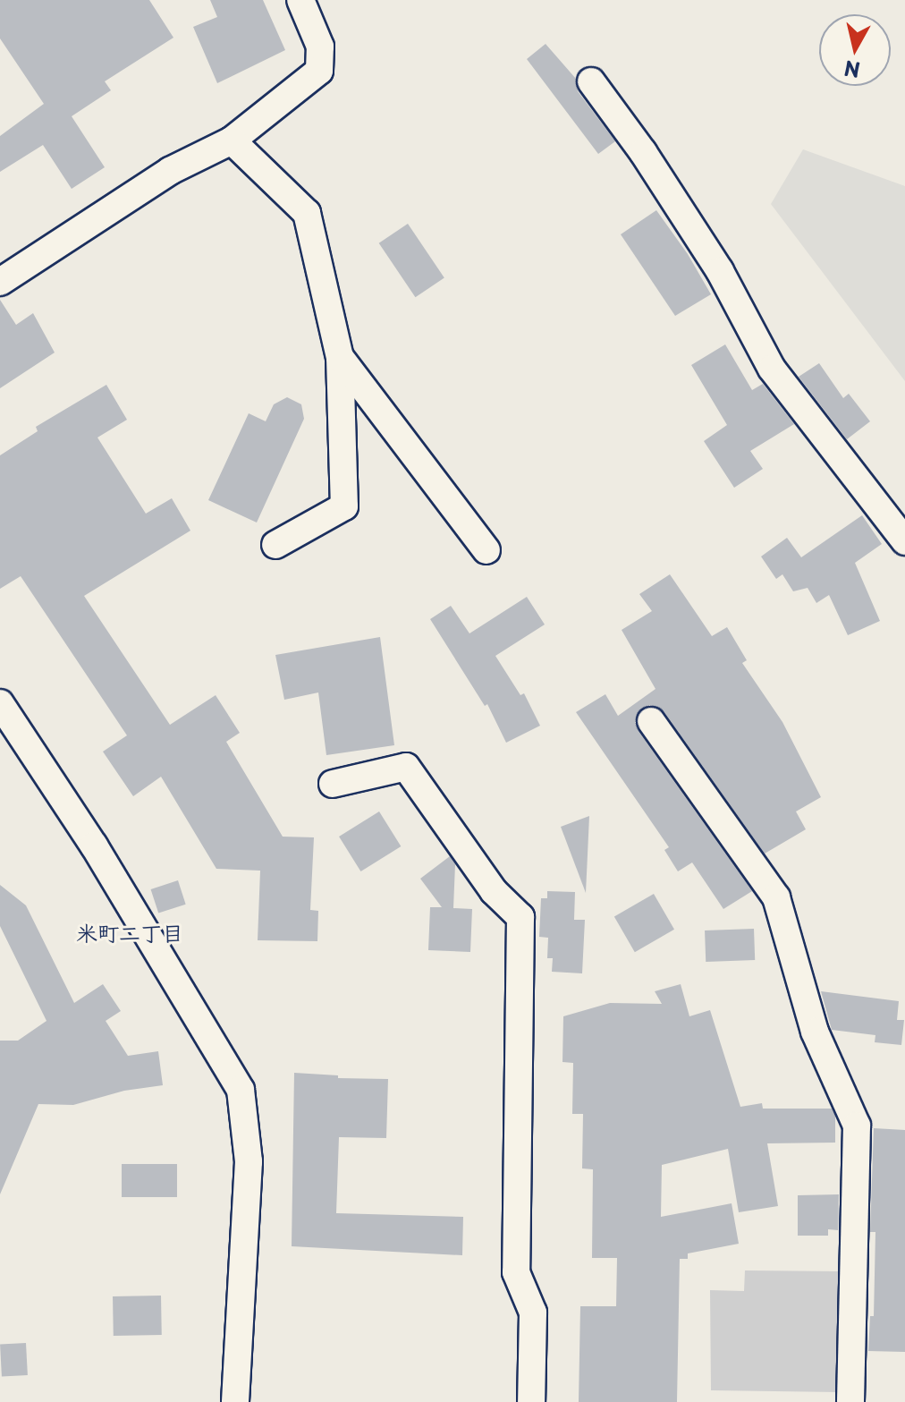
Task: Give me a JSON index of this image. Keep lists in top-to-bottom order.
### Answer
{
  "districts": ["米町二丁目"],
  "north": "bottom"
}
